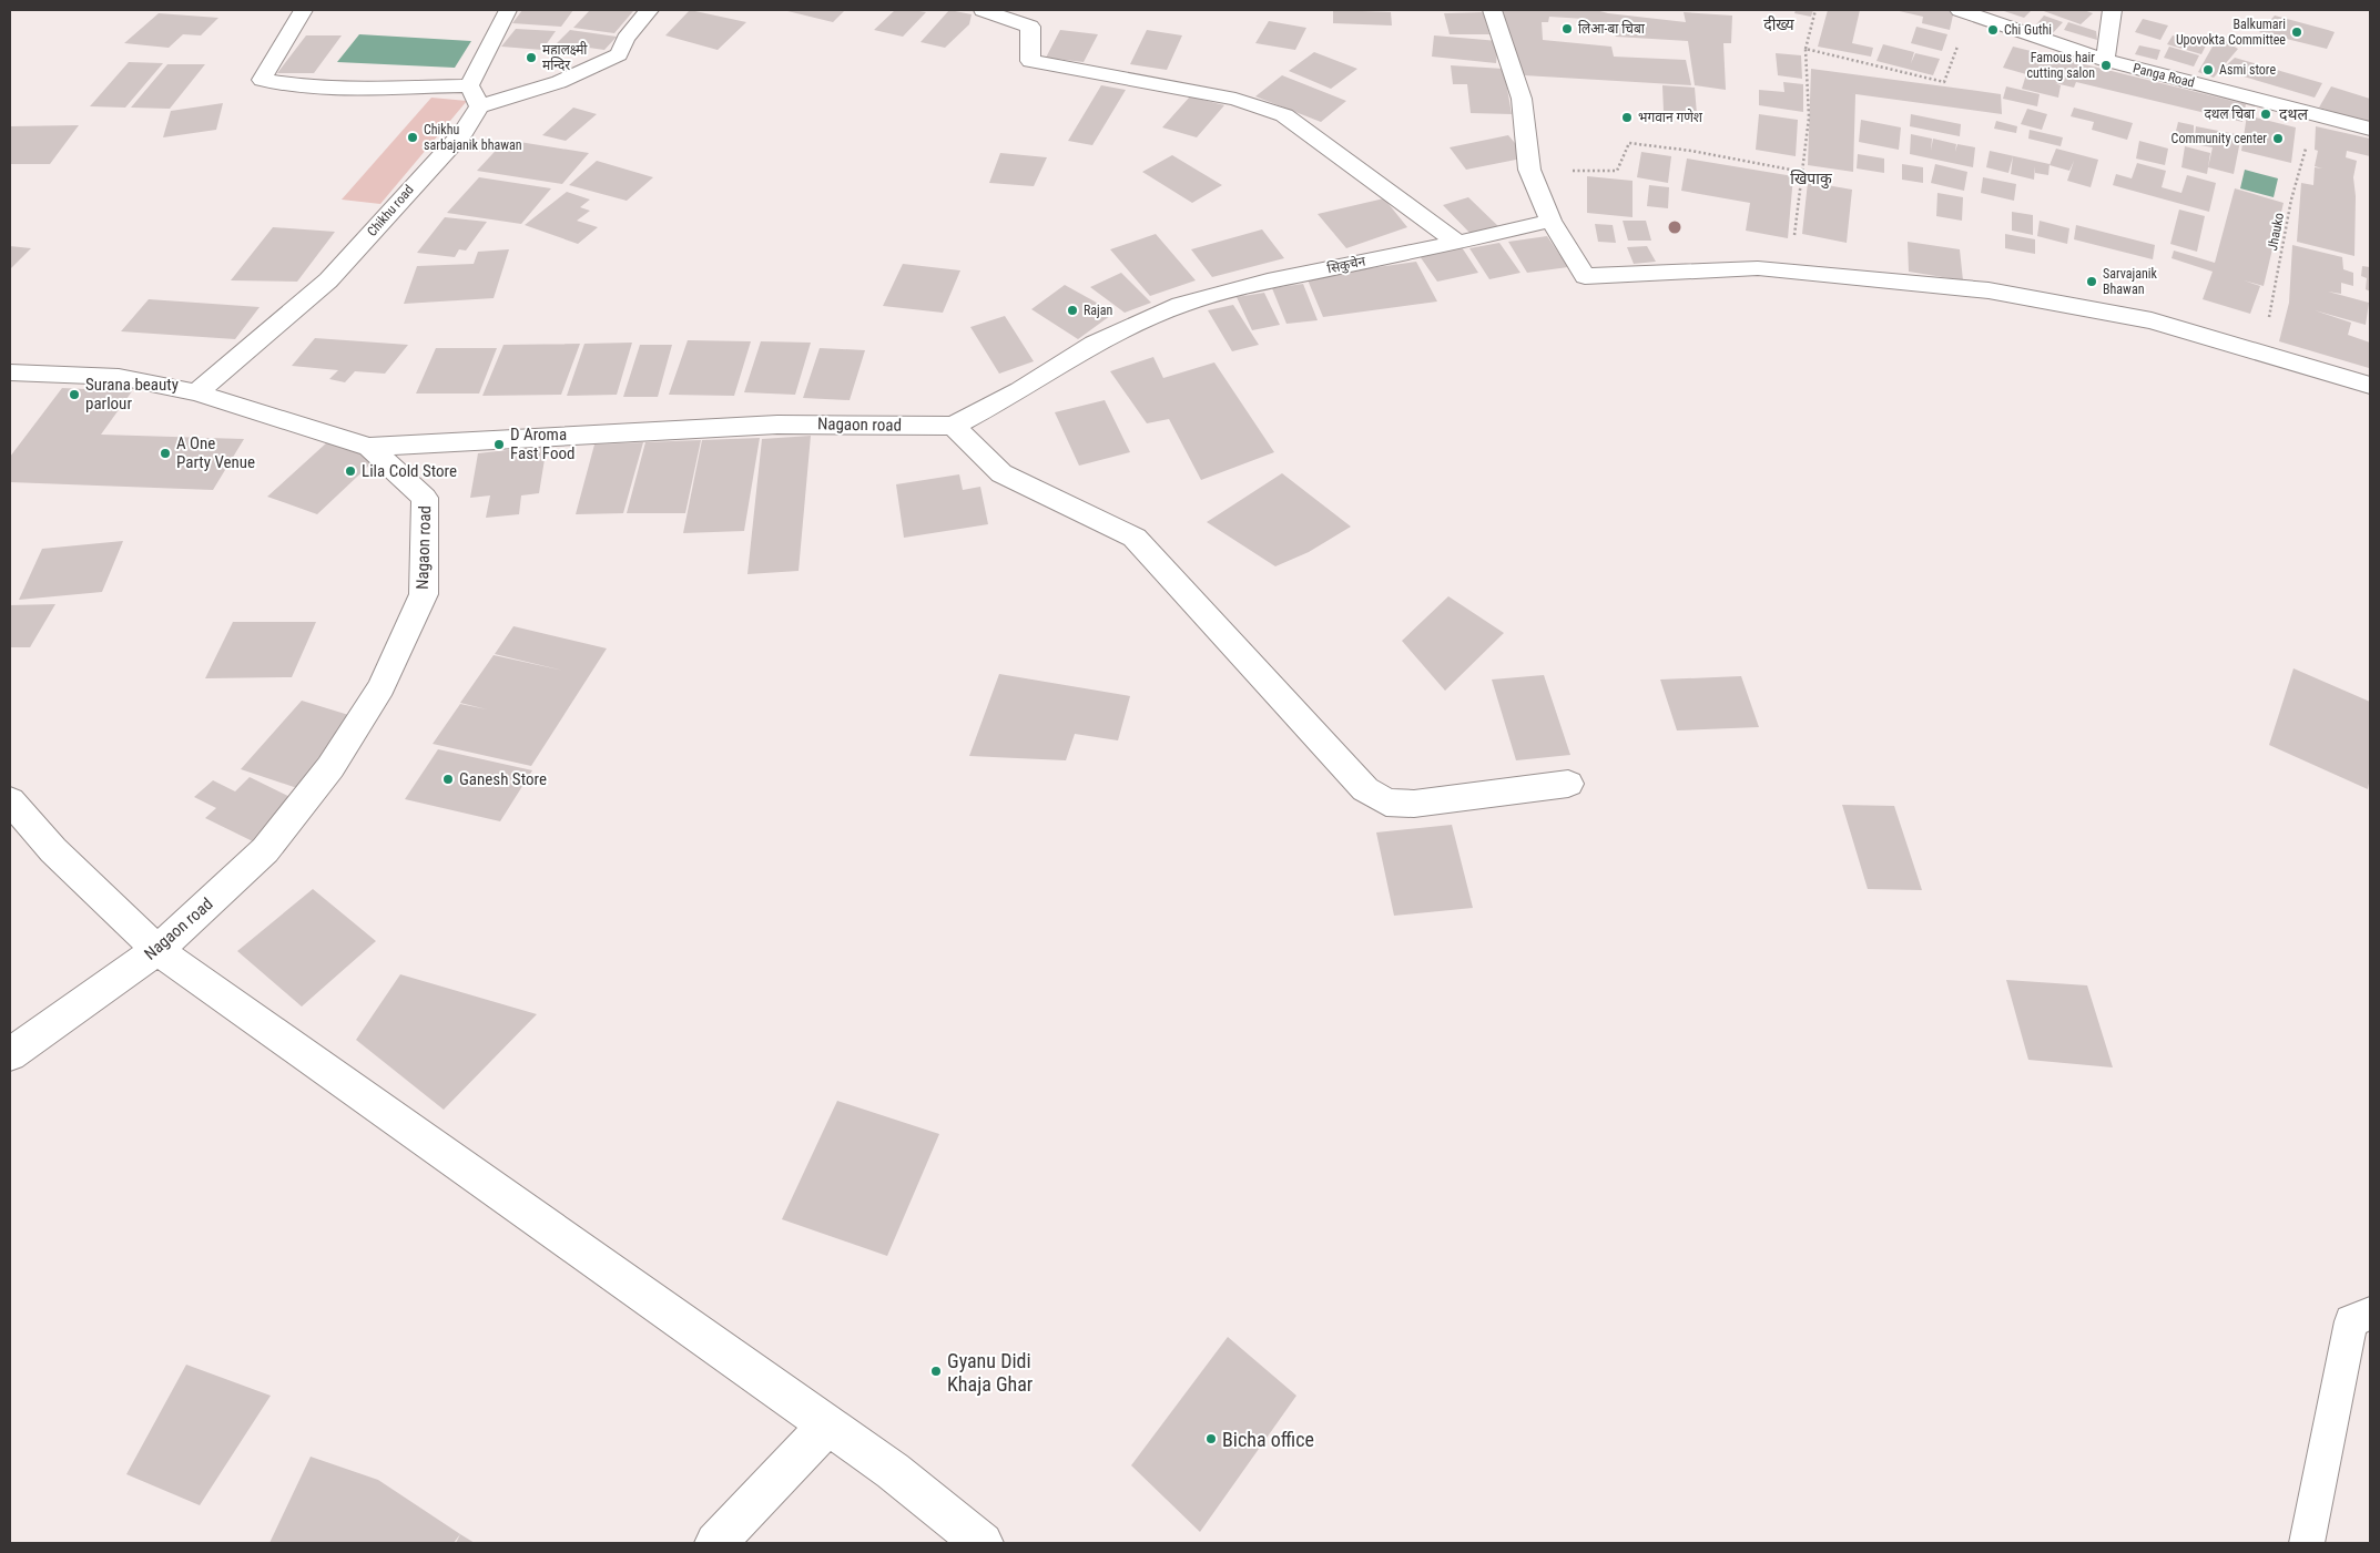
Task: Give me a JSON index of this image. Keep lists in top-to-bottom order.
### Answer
{
  "streets": {
    "street": [
      "Panga Road",
      "Chikhu road",
      "सिकुचेन",
      "Nagaon road"
    ],
    "path": ["Jhauko"]
  },
  "crossings": [
    ["Panga Road", "Jhauko"],
    ["सिकुचेन", "Nagaon road"]
  ],
  "districts": ["दीख्य", "दथल", "खिपाकु"],
  "places": [
    "लिआ-बा चिबा",
    "Chi Guthi",
    "Balkumari Upovokta Committee",
    "महालक्ष्मी मन्दिर",
    "Famous hair cutting salon",
    "Asmi store",
    "दथल चिबा",
    "भगवान गणेश",
    "Chikhu sarbajanik bhawan",
    "Community center",
    "Sarvajanik Bhawan",
    "Rajan",
    "Surana beauty parlour",
    "D Aroma Fast Food",
    "A One Party Venue",
    "Lila Cold Store",
    "Ganesh Store",
    "Gyanu Didi Khaja Ghar",
    "Bicha office"
  ]
}
